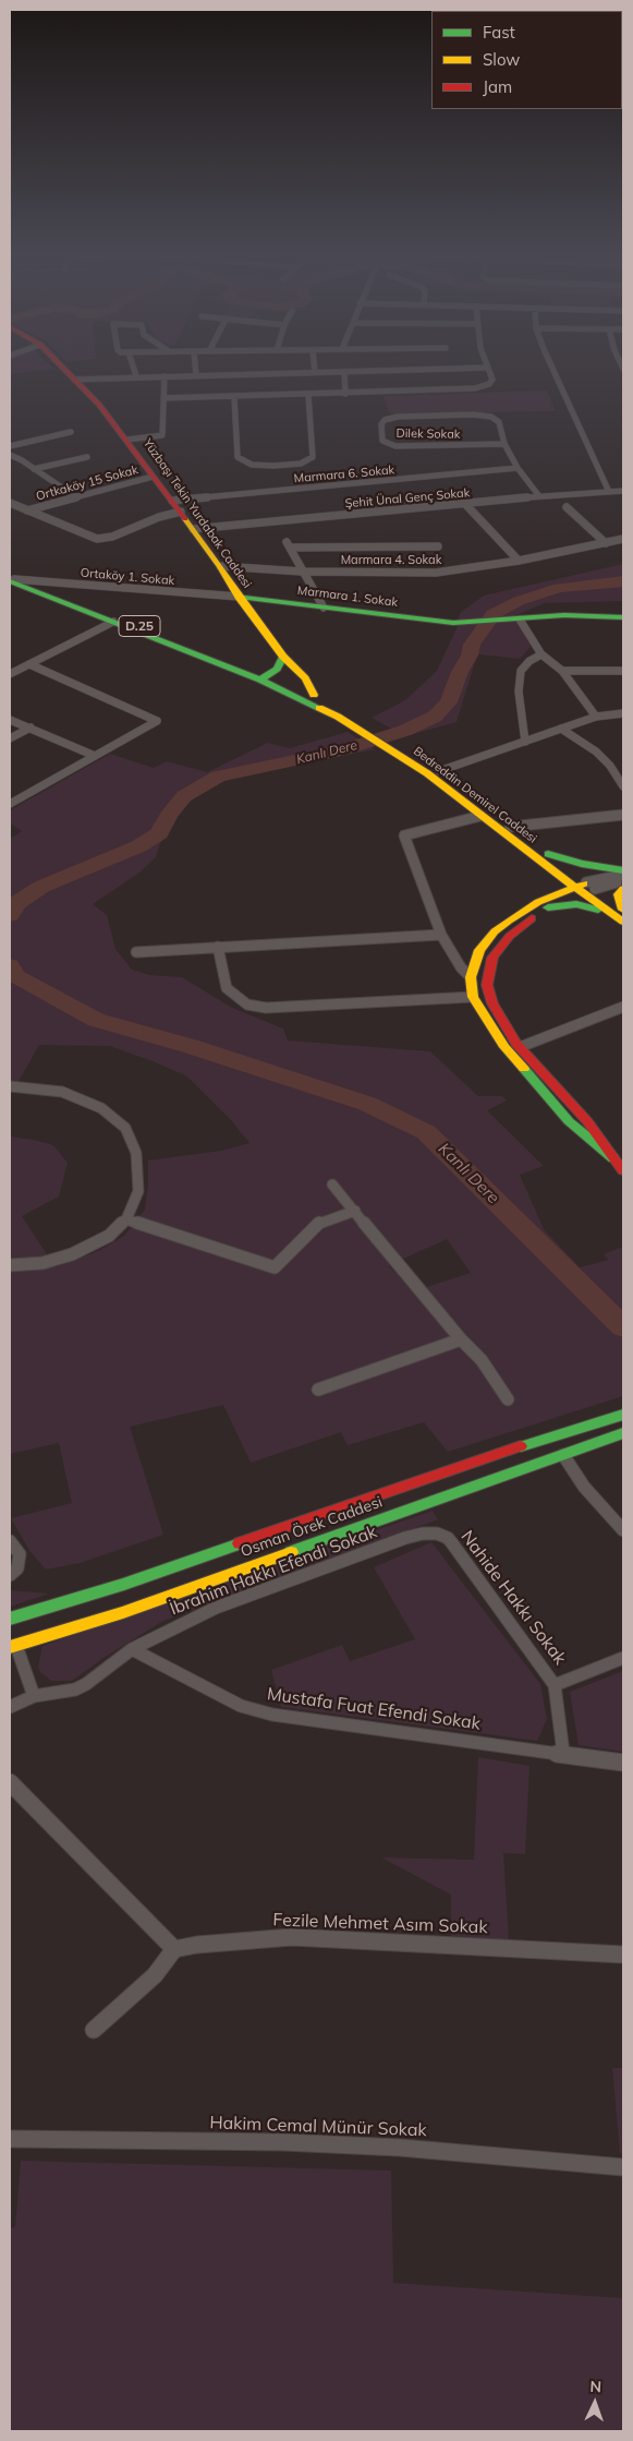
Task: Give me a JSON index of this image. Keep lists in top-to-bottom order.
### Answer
{
  "streets": {
    "main road": [
      "Yüzbaşı Tekin Yurdabak Caddesi",
      "Marmara 1. Sokak",
      "D.25",
      "Bedreddin Demirel Caddesi",
      "Osman Örek Caddesi"
    ],
    "street": [
      "Dilek Sokak",
      "Marmara 6. Sokak",
      "Ortkaköy 15 Sokak",
      "Şehit Ünal Genç Sokak",
      "Marmara 4. Sokak",
      "Ortaköy 1. Sokak",
      "İbrahim Hakkı Efendi Sokak",
      "Nahide Hakkı Sokak",
      "Mustafa Fuat Efendi Sokak",
      "Fezile Mehmet Asım Sokak",
      "Hakim Cemal Münür Sokak"
    ]
  },
  "crossings": [
    ["Marmara 6. Sokak", "Ortkaköy 15 Sokak"],
    ["Marmara 6. Sokak", "Yüzbaşı Tekin Yurdabak Caddesi"],
    ["Ortkaköy 15 Sokak", "Yüzbaşı Tekin Yurdabak Caddesi"],
    ["Şehit Ünal Genç Sokak", "Yüzbaşı Tekin Yurdabak Caddesi"],
    ["Yüzbaşı Tekin Yurdabak Caddesi", "Marmara 4. Sokak"],
    ["Yüzbaşı Tekin Yurdabak Caddesi", "Ortaköy 1. Sokak"],
    ["Yüzbaşı Tekin Yurdabak Caddesi", "Marmara 1. Sokak"],
    ["Yüzbaşı Tekin Yurdabak Caddesi", "Bedreddin Demirel Caddesi"],
    ["Ortaköy 1. Sokak", "Marmara 1. Sokak"],
    ["Ortaköy 1. Sokak", "D.25"],
    ["D.25", "Bedreddin Demirel Caddesi"],
    ["İbrahim Hakkı Efendi Sokak", "Nahide Hakkı Sokak"],
    ["İbrahim Hakkı Efendi Sokak", "Mustafa Fuat Efendi Sokak"],
    ["Nahide Hakkı Sokak", "Mustafa Fuat Efendi Sokak"]
  ],
  "water": ["Kanlı Dere"],
  "legend": ["Fast", "Slow", "Jam"],
  "north": "top"
}
